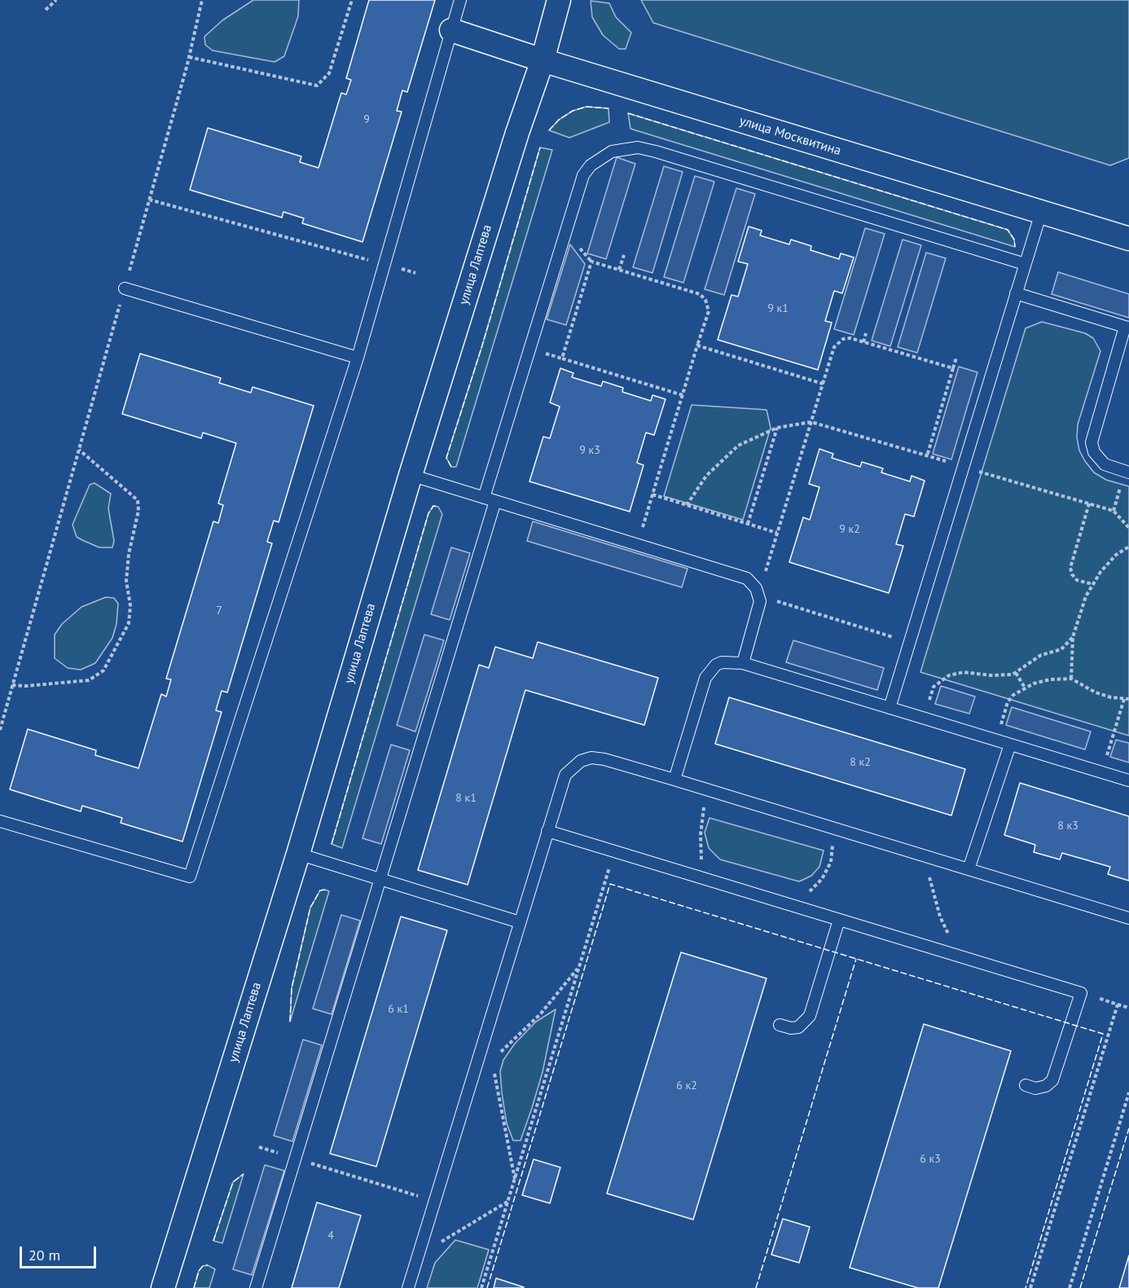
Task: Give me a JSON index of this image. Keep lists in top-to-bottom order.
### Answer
{
  "streets": {
    "street": ["улица Москвитина", "улица Лаптева"]
  },
  "crossings": [
    ["улица Москвитина", "улица Лаптева"]
  ],
  "house_numbers": [
    "9",
    "9 к1",
    "9 к3",
    "9 к2",
    "7",
    "8 к2",
    "8 к1",
    "8 к3",
    "6 к1",
    "6 к2",
    "6 к3",
    "4"
  ],
  "scale_bar": "20 m"
}
